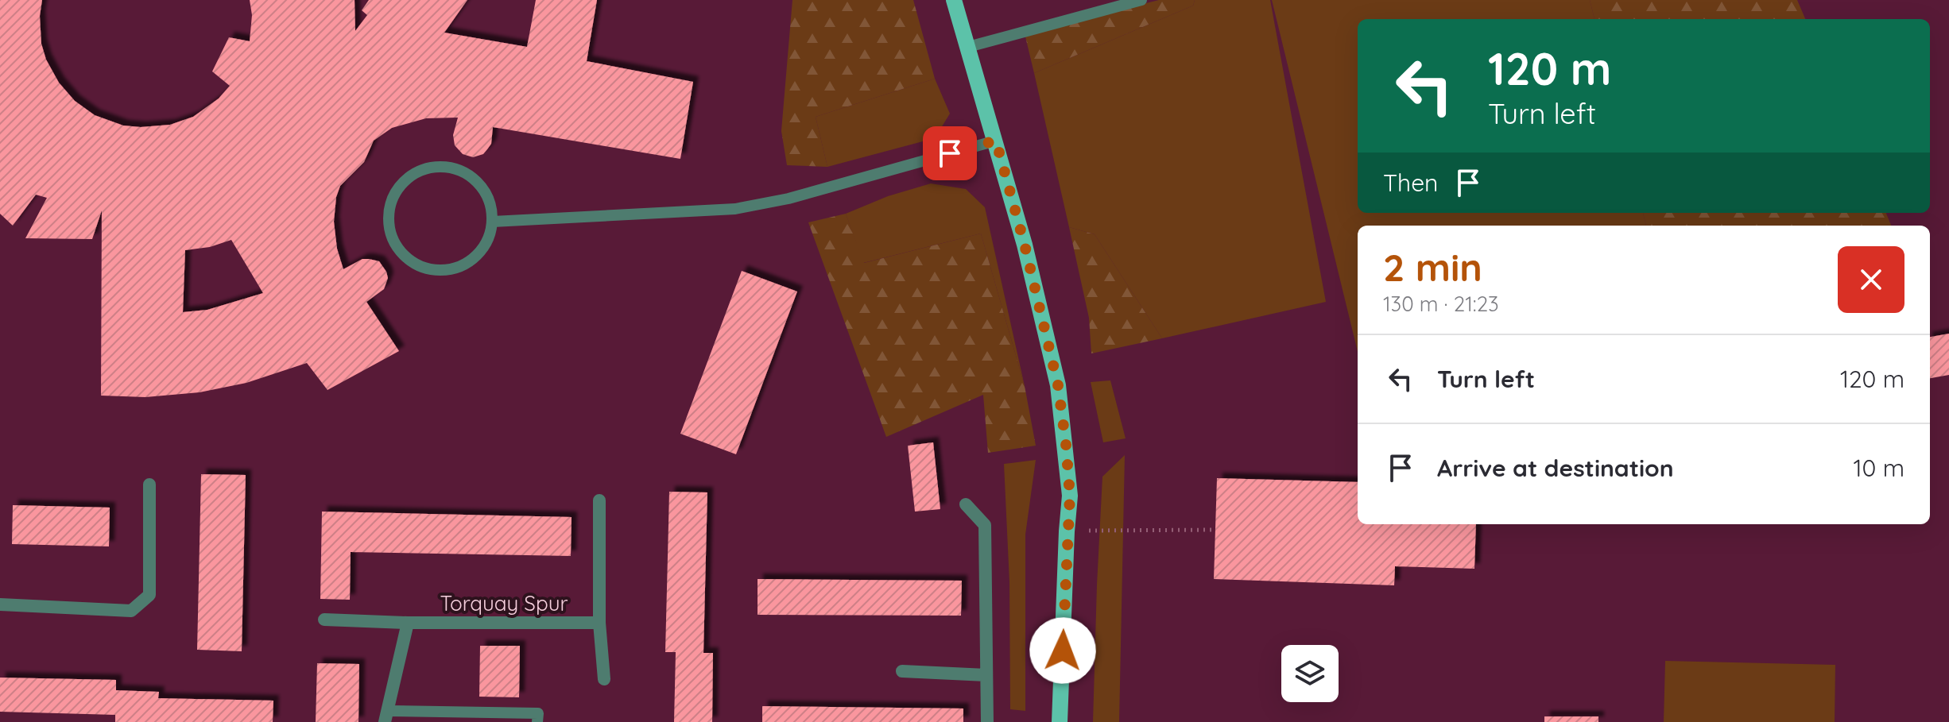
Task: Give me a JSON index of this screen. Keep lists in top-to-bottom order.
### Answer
{
  "streets": {
    "street": ["Torquay Spur"]
  },
  "page": {
    "turn": ["120 m", "Turn left"],
    "then": "Then",
    "heading": ["2 min", "130 m · 21:23"],
    "list": [
      {
        "name": "Turn left",
        "value": "120 m"
      },
      {
        "name": "Arrive at destination",
        "value": "10 m"
      }
    ]
  }
}
